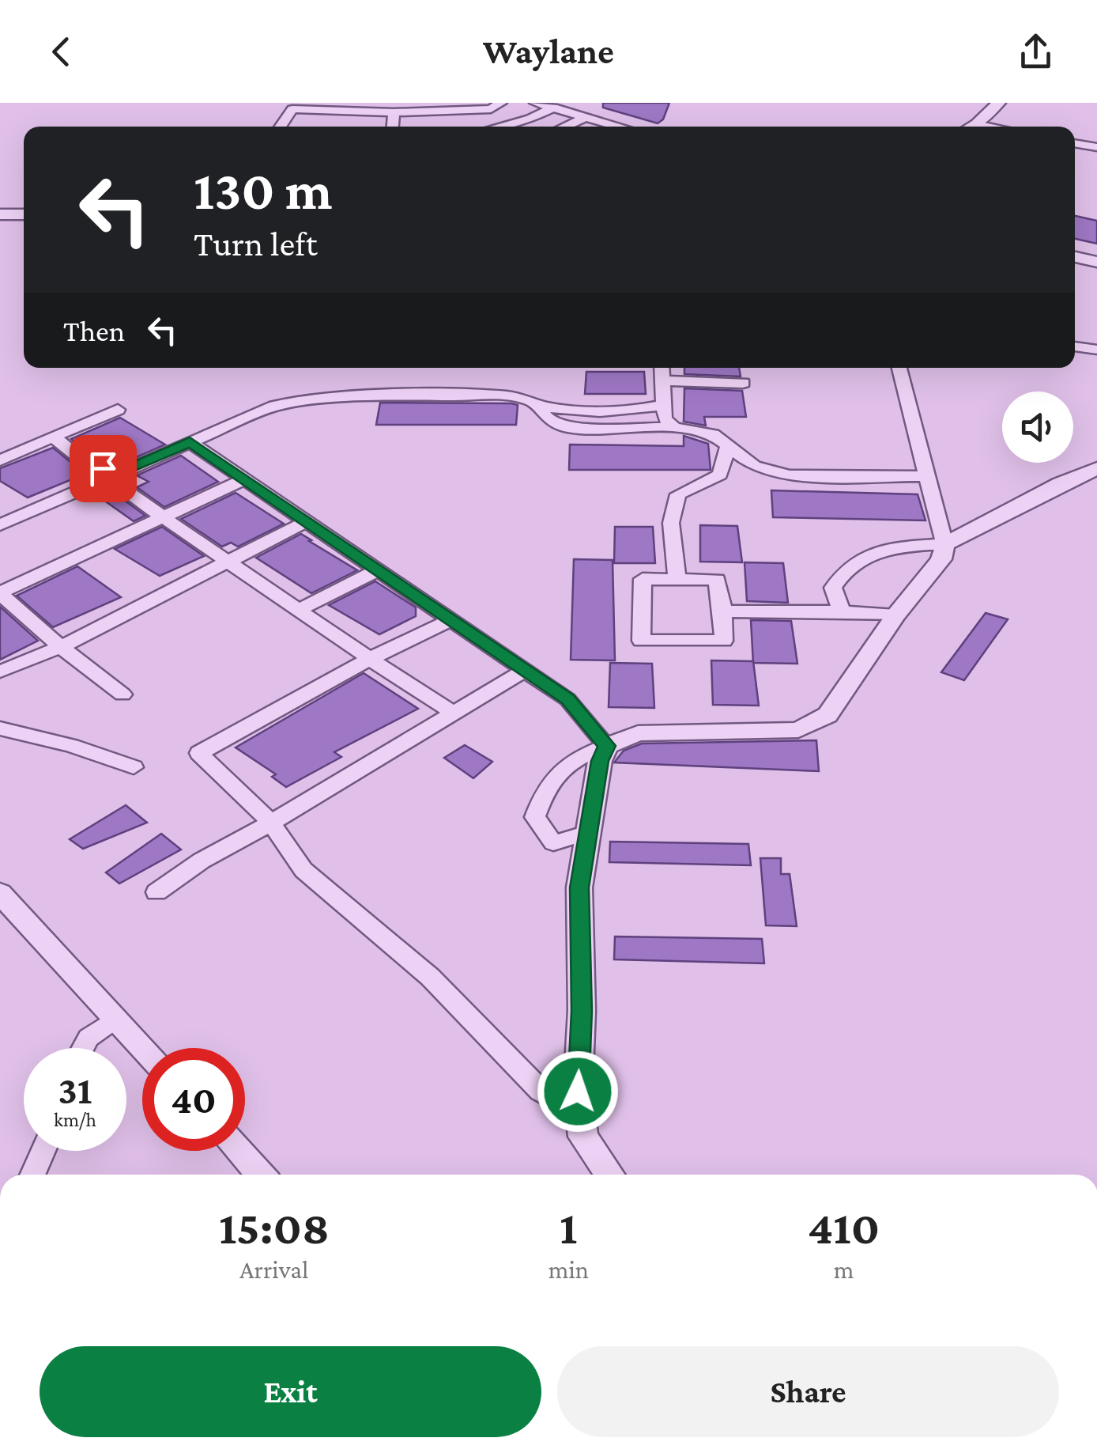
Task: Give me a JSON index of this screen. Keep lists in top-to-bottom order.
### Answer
{
  "page": {
    "header": "Waylane",
    "turn": ["130 m", "Turn left"],
    "then": "Then",
    "speed": "31 km/h",
    "limit": "40",
    "eta": [
      "15:08",
      "Arrival",
      "1",
      "min",
      "410",
      "m"
    ],
    "buttons": ["Exit", "Share"]
  }
}
